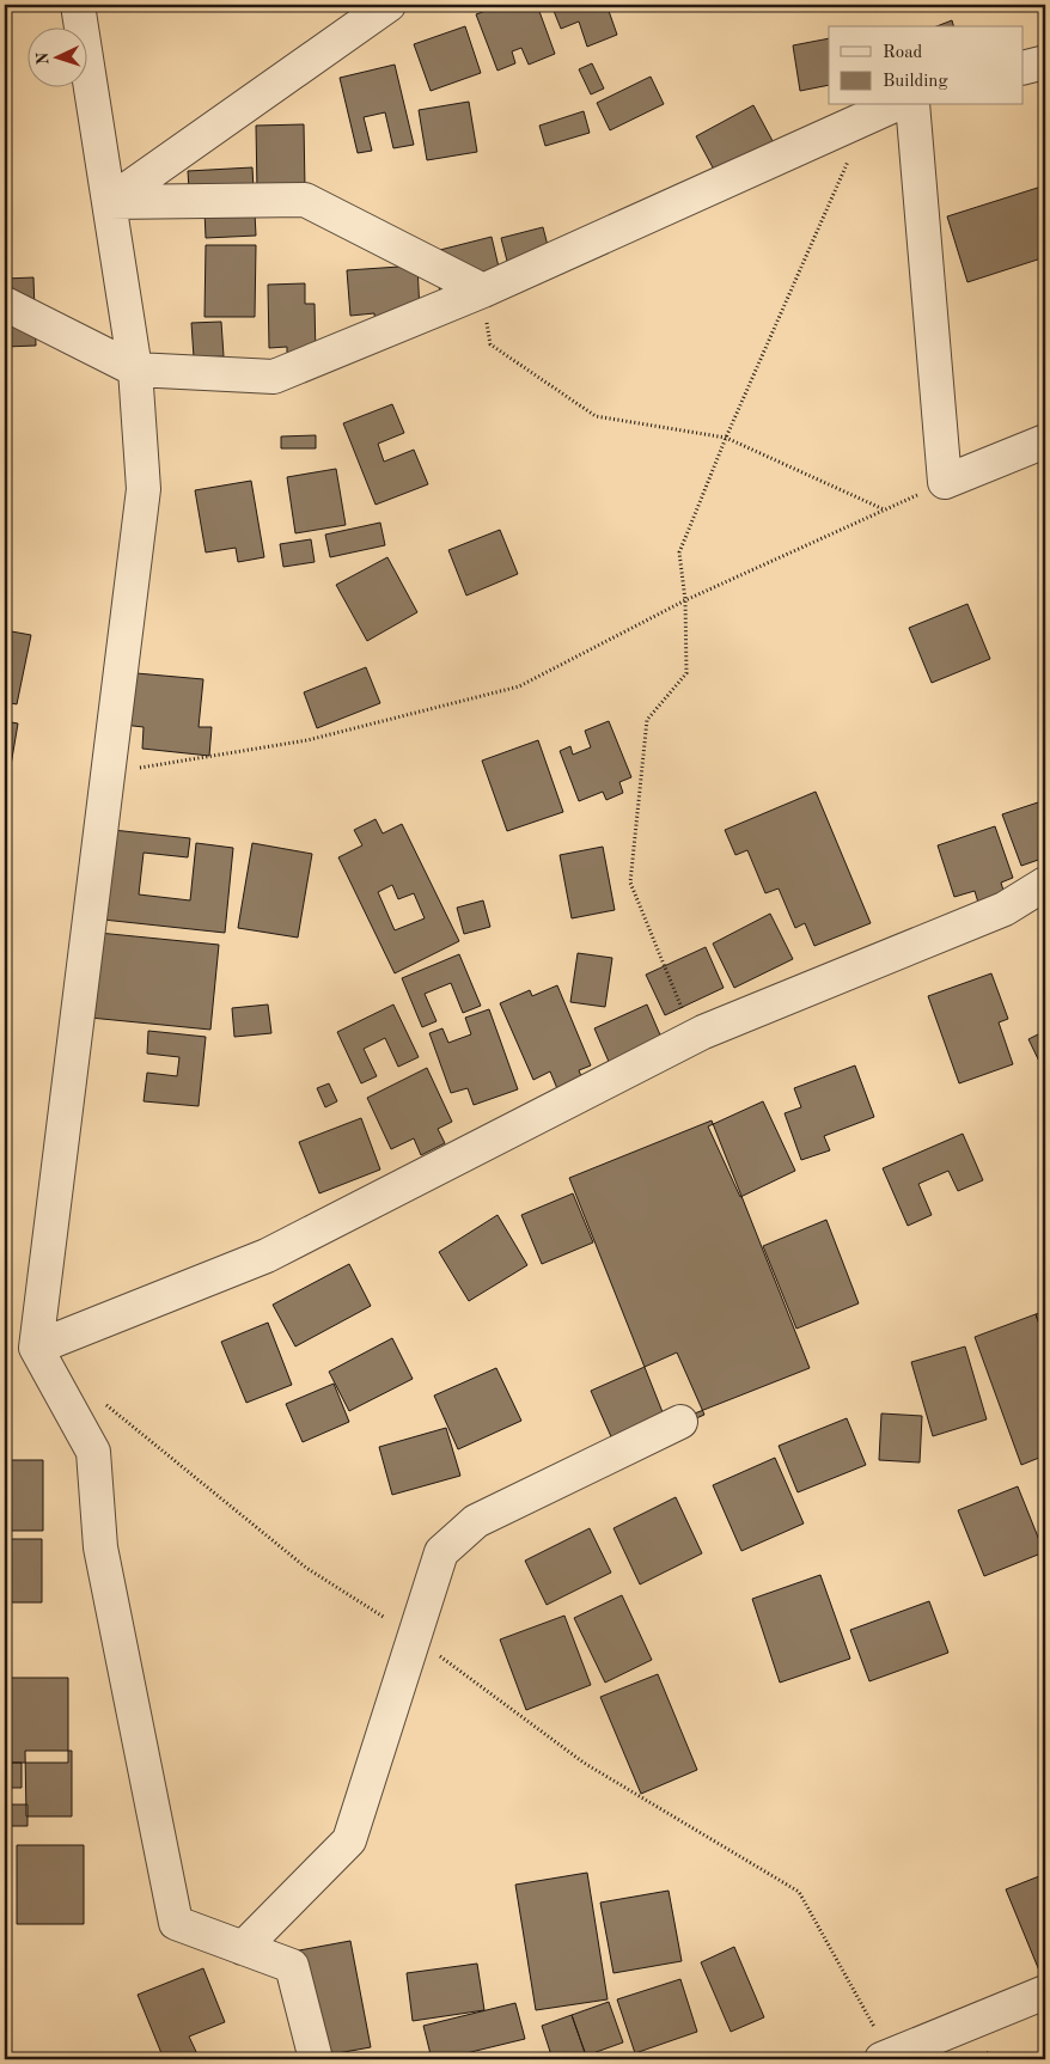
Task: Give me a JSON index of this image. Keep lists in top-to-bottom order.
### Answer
{
  "legend": ["Road", "Building"],
  "north": "left"
}
